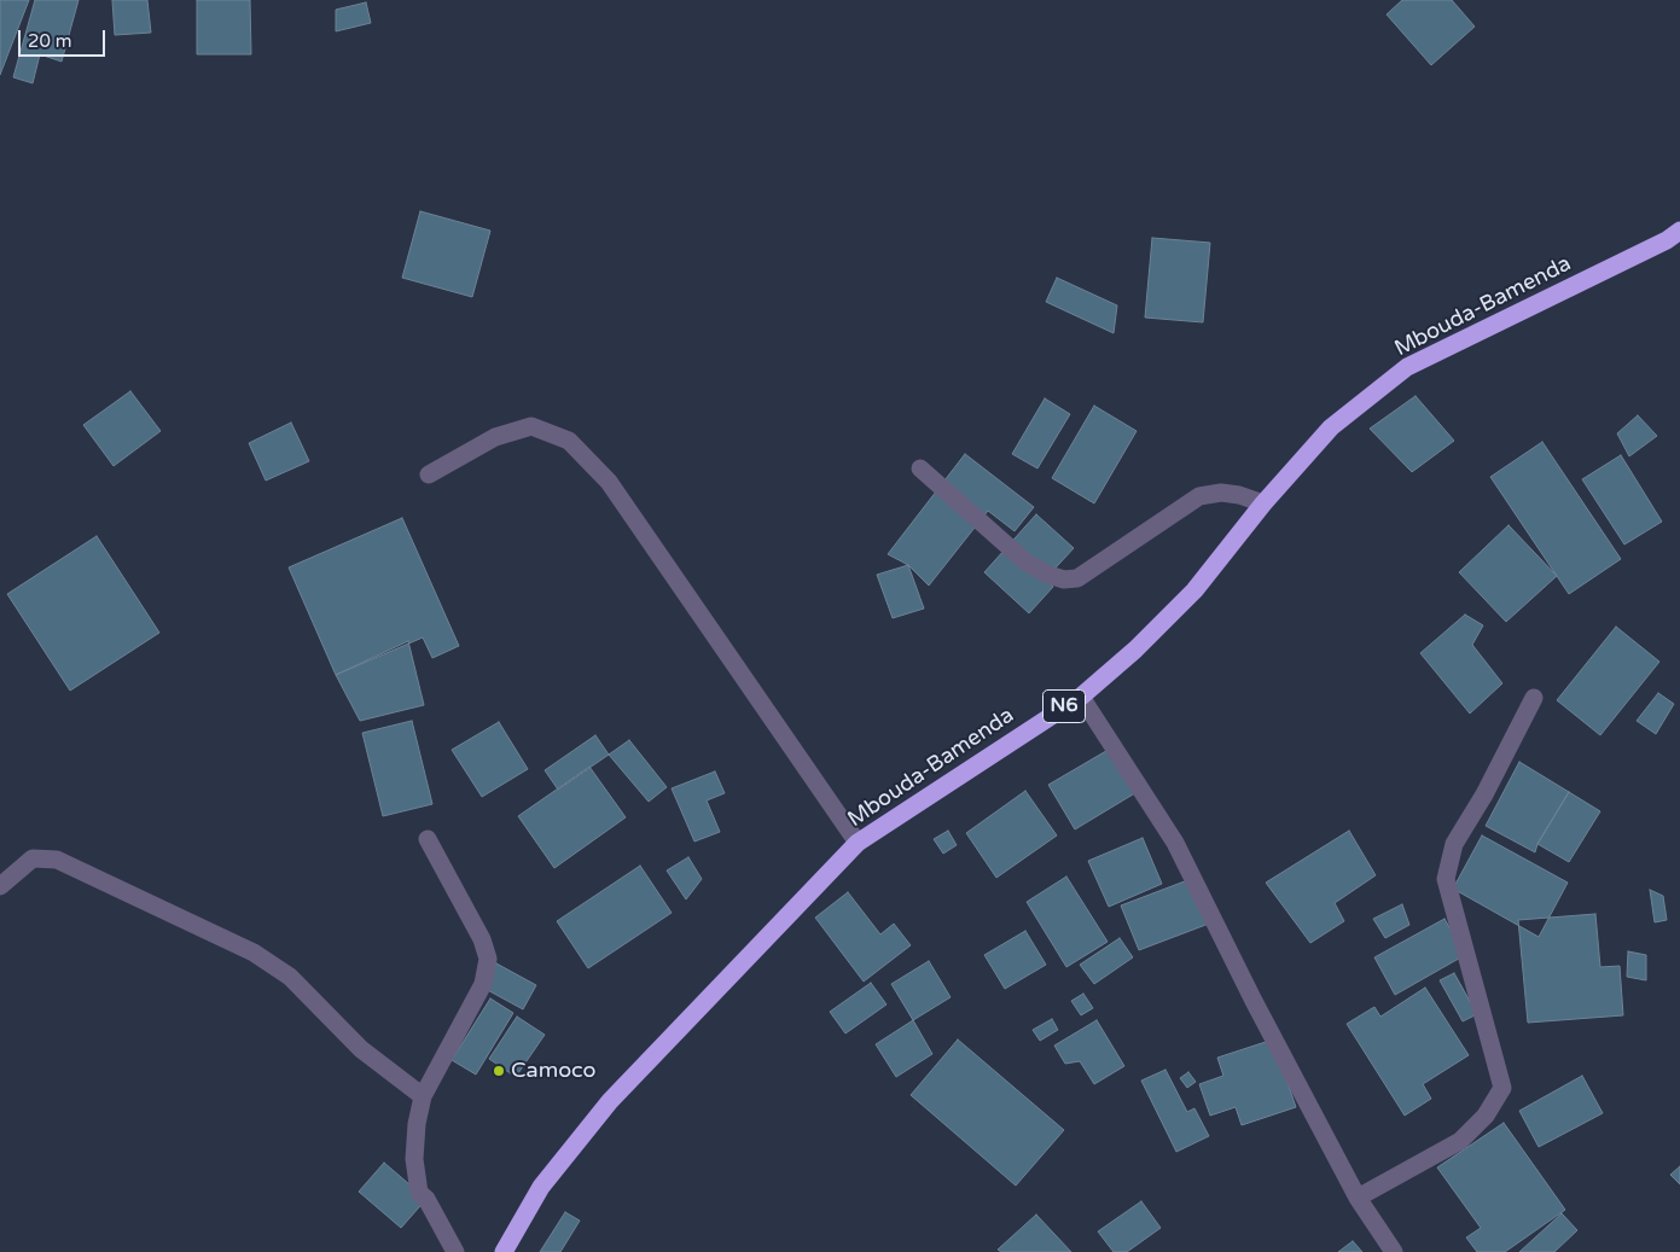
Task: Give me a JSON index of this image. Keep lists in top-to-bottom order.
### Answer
{
  "streets": {
    "highway": ["Mbouda-Bamenda", "N6"]
  },
  "places": ["Camoco"],
  "scale_bar": "20 m"
}
